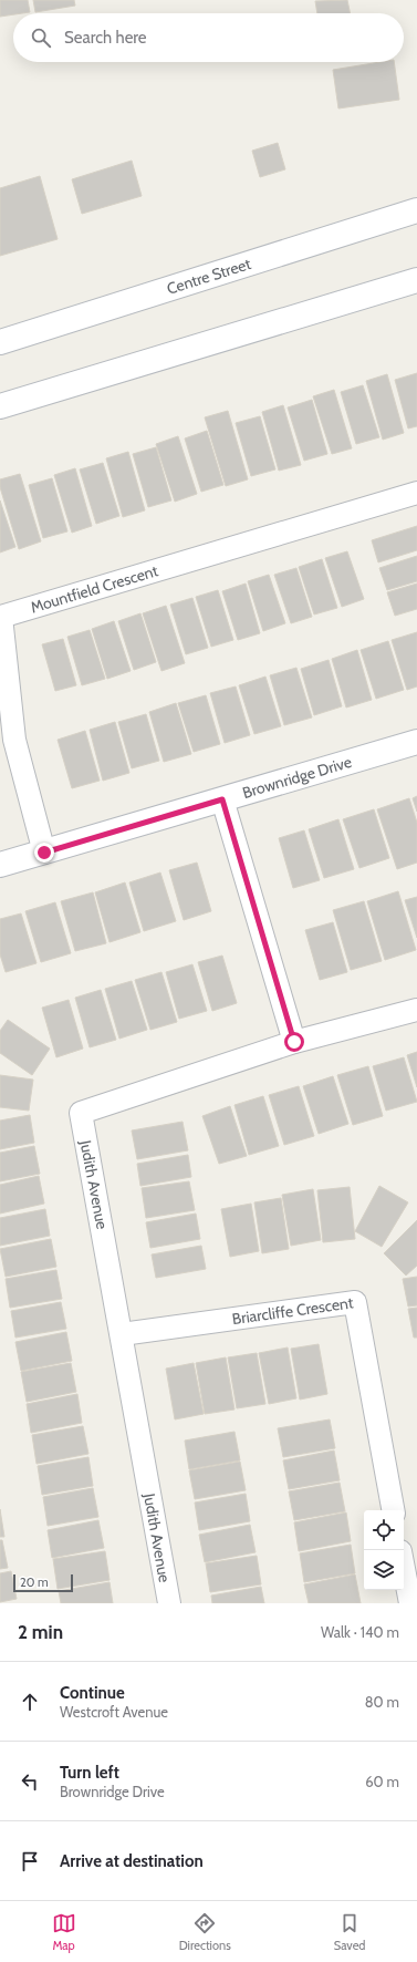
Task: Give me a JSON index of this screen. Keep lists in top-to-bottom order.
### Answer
{
  "streets": {
    "main road": ["Centre Street", "Brownridge Drive"],
    "street": ["Mountfield Crescent", "Judith Avenue", "Briarcliffe Crescent"]
  },
  "crossings": [
    ["Mountfield Crescent", "Brownridge Drive"],
    ["Judith Avenue", "Briarcliffe Crescent"]
  ],
  "scale_bar": "20 m",
  "page": {
    "search": "Search here",
    "scale": "20 m",
    "heading": ["2 min", "Walk · 140 m"],
    "list": [
      ["Continue", "Westcroft Avenue", "80 m"],
      ["Turn left", "Brownridge Drive", "60 m"],
      "Arrive at destination"
    ],
    "nav": ["Map", "Directions", "Saved"]
  }
}
